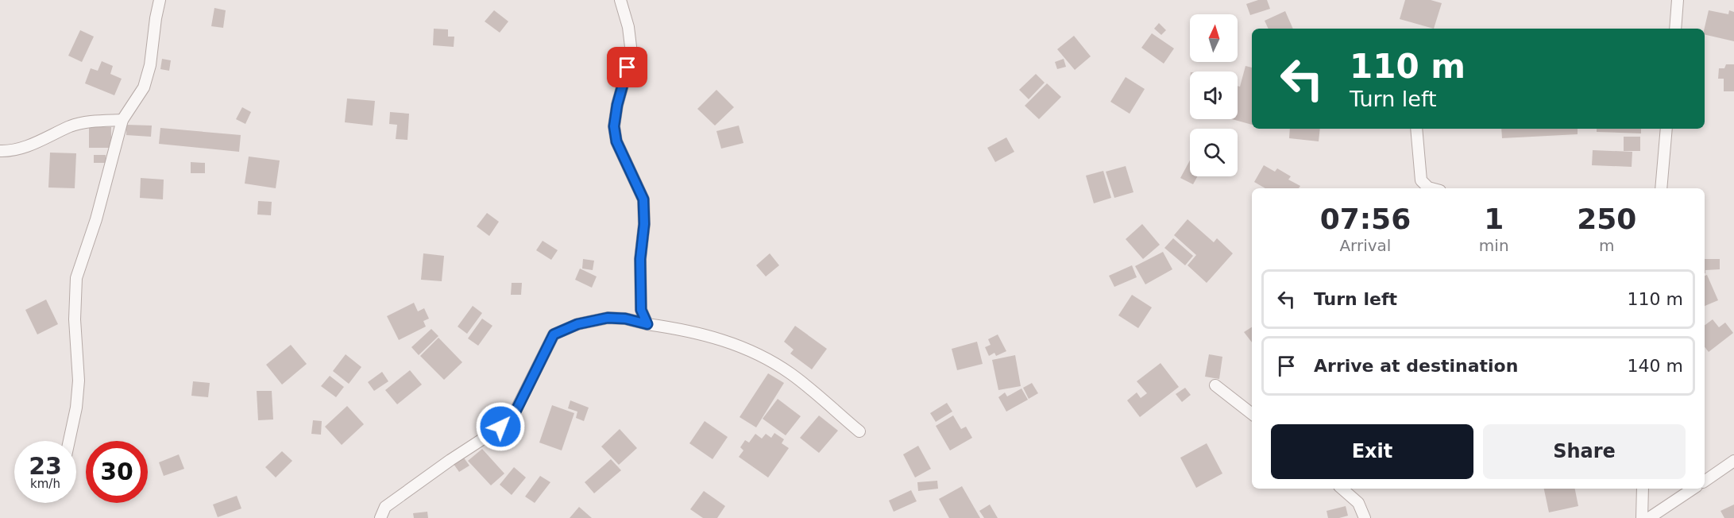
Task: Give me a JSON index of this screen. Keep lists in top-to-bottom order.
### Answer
{
  "north": "top",
  "page": {
    "turn": ["110 m", "Turn left"],
    "eta": [
      "07:56",
      "Arrival",
      "1",
      "min",
      "250",
      "m"
    ],
    "list": [
      {
        "name": "Turn left",
        "value": "110 m"
      },
      {
        "name": "Arrive at destination",
        "value": "140 m"
      }
    ],
    "buttons": ["Exit", "Share"],
    "speed": "23 km/h",
    "limit": "30"
  }
}
